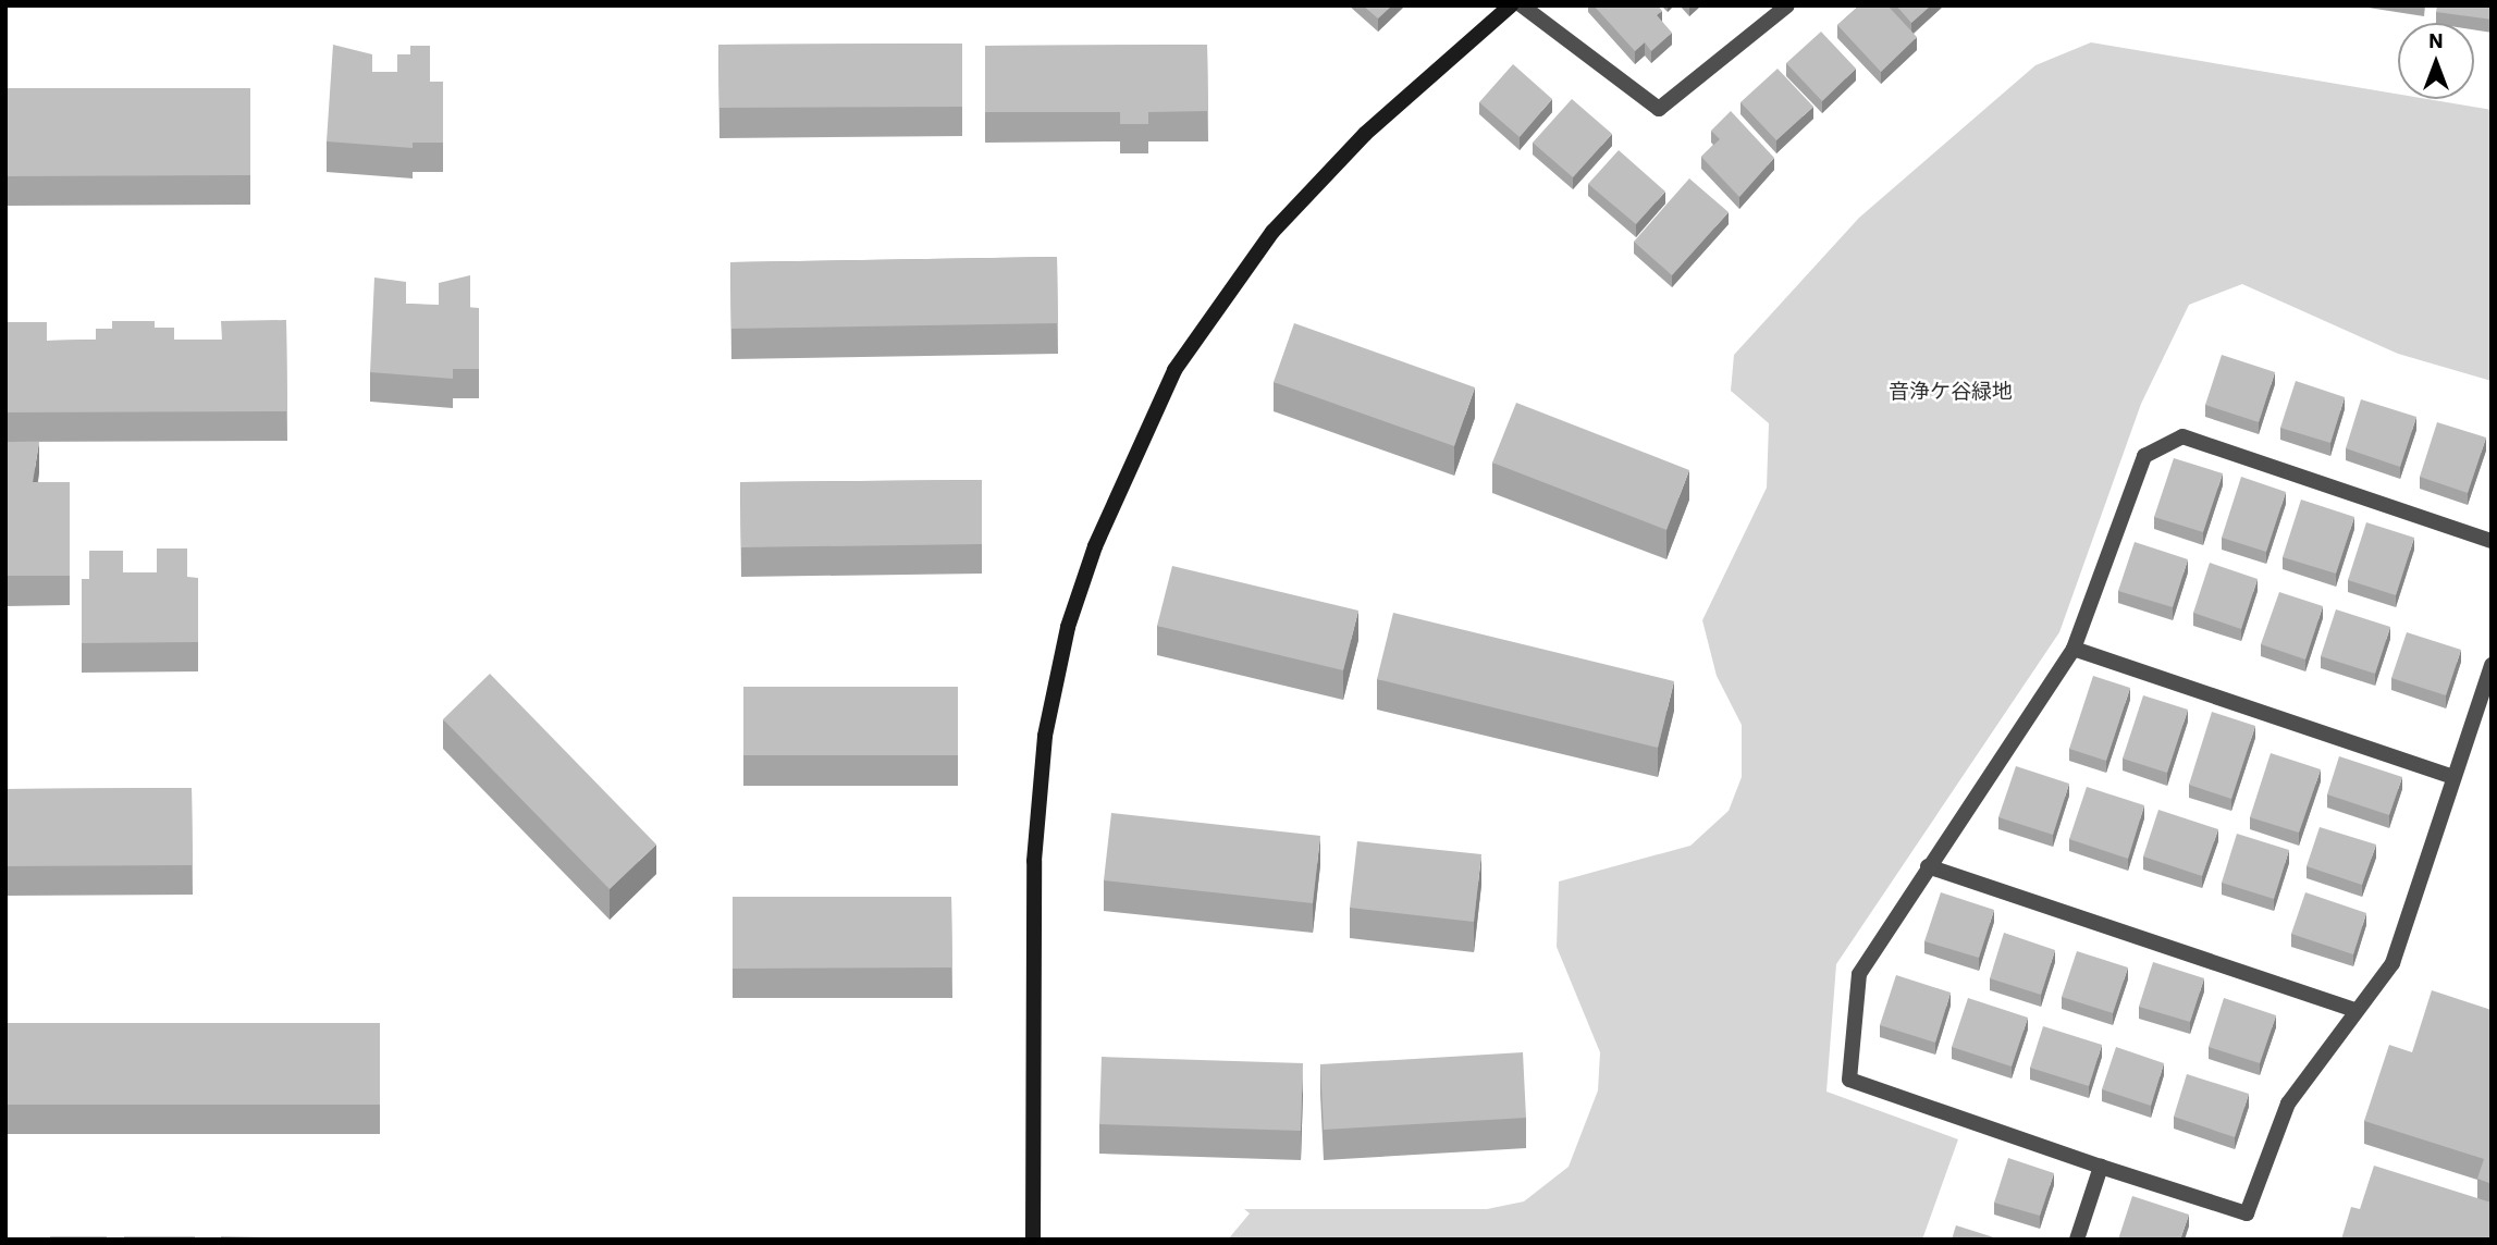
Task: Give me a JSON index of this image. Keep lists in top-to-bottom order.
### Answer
{
  "parks": ["音浄ケ谷緑地"],
  "north": "top"
}
